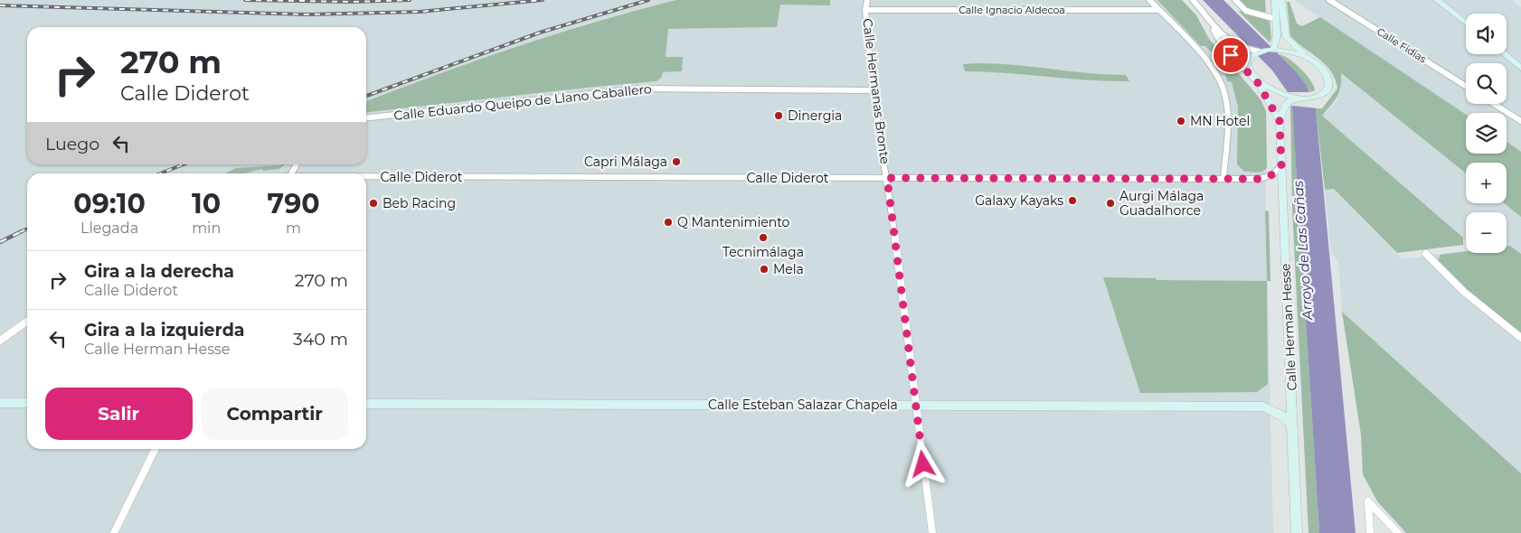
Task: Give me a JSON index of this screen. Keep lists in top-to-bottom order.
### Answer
{
  "streets": {
    "main road": ["Calle Herman Hesse", "Calle Esteban Salazar Chapela"],
    "street": [
      "Calle Ignacio Aldecoa",
      "Calle Fidias",
      "Calle Hermanas Bronte",
      "Calle Eduardo Queipo de Llano Caballero",
      "Calle Diderot"
    ]
  },
  "crossings": [
    ["Calle Ignacio Aldecoa", "Calle Hermanas Bronte"],
    ["Calle Hermanas Bronte", "Calle Eduardo Queipo de Llano Caballero"],
    ["Calle Hermanas Bronte", "Calle Diderot"],
    ["Calle Hermanas Bronte", "Calle Esteban Salazar Chapela"],
    ["Calle Diderot", "Calle Herman Hesse"],
    ["Calle Herman Hesse", "Calle Esteban Salazar Chapela"]
  ],
  "water": ["Arroyo de Las Cañas"],
  "places": [
    "Dinergia",
    "MN Hotel",
    "Capri Málaga",
    "Galaxy Kayaks",
    "Beb Racing",
    "Aurgi Málaga Guadalhorce",
    "Q Mantenimiento",
    "Tecnimálaga",
    "Mela"
  ],
  "page": {
    "map_buttons": ["+", "−"],
    "turn": ["270 m", "Calle Diderot"],
    "then": "Luego",
    "eta": [
      "09:10",
      "Llegada",
      "10",
      "min",
      "790",
      "m"
    ],
    "list": [
      {
        "name": "Gira a la derecha",
        "note": "Calle Diderot",
        "value": "270 m"
      },
      {
        "name": "Gira a la izquierda",
        "note": "Calle Herman Hesse",
        "value": "340 m"
      }
    ],
    "buttons": ["Salir", "Compartir"]
  }
}
